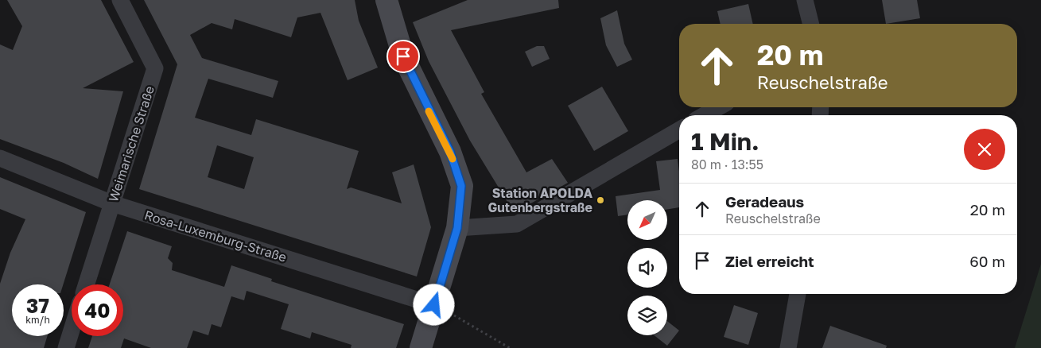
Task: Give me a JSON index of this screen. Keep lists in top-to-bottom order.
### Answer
{
  "streets": {
    "street": ["Weimarische Straße", "Rosa-Luxemburg-Straße"]
  },
  "crossings": [
    ["Weimarische Straße", "Rosa-Luxemburg-Straße"]
  ],
  "places": ["Station APOLDA Gutenbergstraße"],
  "north": "bottom left",
  "page": {
    "turn": ["20 m", "Reuschelstraße"],
    "heading": ["1 Min.", "80 m · 13:55"],
    "list": [
      {
        "name": "Geradeaus",
        "note": "Reuschelstraße",
        "value": "20 m"
      },
      {
        "name": "Ziel erreicht",
        "value": "60 m"
      }
    ],
    "speed": "37 km/h",
    "limit": "40"
  }
}
